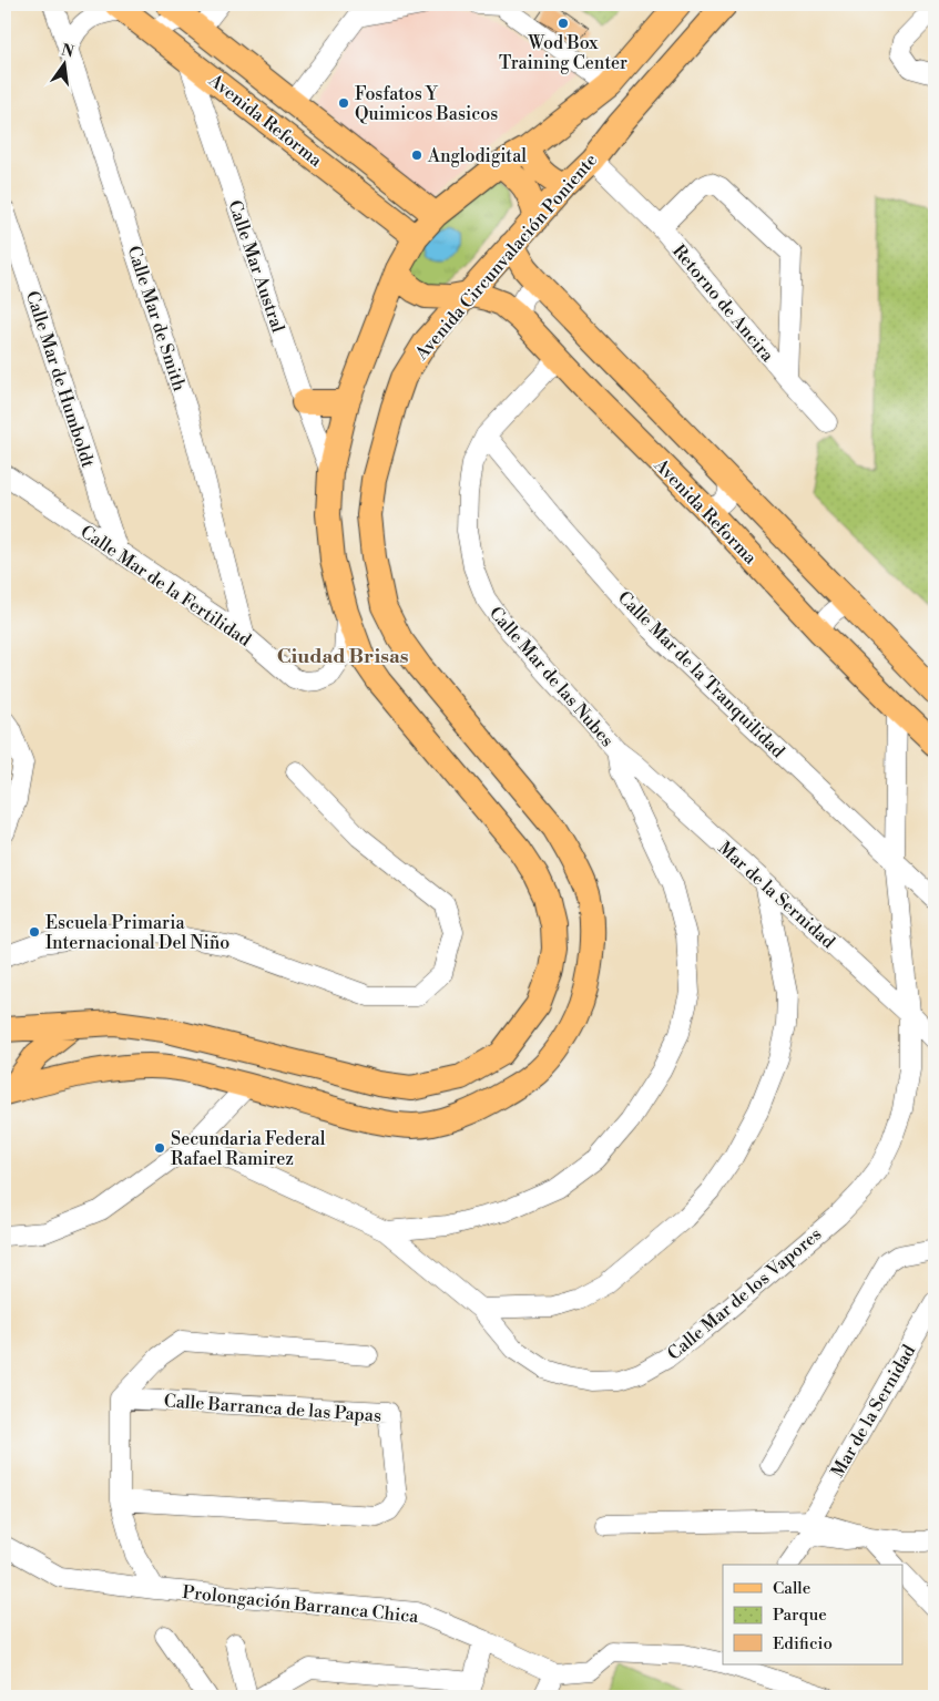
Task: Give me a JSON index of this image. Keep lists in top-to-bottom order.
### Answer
{
  "streets": {
    "main road": ["Avenida Reforma", "Avenida Circunvalación Poniente"],
    "street": [
      "Calle Mar Austral",
      "Retorno de Ancira",
      "Calle Mar de Smith",
      "Calle Mar de Humboldt",
      "Calle Mar de la Fertilidad",
      "Calle Mar de la Tranquilidad",
      "Calle Mar de las Nubes",
      "Mar de la Sernidad",
      "Calle Mar de los Vapores",
      "Calle Barranca de las Papas",
      "Prolongación Barranca Chica"
    ]
  },
  "crossings": [
    ["Avenida Reforma", "Avenida Circunvalación Poniente"],
    ["Avenida Reforma", "Calle Mar Austral"],
    ["Avenida Reforma", "Calle Mar de las Nubes"],
    ["Avenida Reforma", "Calle Mar de los Vapores"],
    ["Avenida Circunvalación Poniente", "Retorno de Ancira"],
    ["Calle Mar de Smith", "Calle Mar de la Fertilidad"],
    ["Calle Mar de Humboldt", "Calle Mar de la Fertilidad"],
    ["Calle Mar de la Tranquilidad", "Calle Mar de las Nubes"],
    ["Calle Mar de la Tranquilidad", "Calle Mar de los Vapores"],
    ["Calle Mar de las Nubes", "Mar de la Sernidad"],
    ["Calle Mar de las Nubes", "Calle Mar de los Vapores"],
    ["Mar de la Sernidad", "Calle Mar de los Vapores"]
  ],
  "districts": ["Ciudad Brisas"],
  "places": [
    "Wod Box Training Center",
    "Fosfatos Y Quimicos Basicos",
    "Anglodigital",
    "Escuela Primaria Internacional Del Niño",
    "Secundaria Federal Rafael Ramirez"
  ],
  "legend": ["Calle", "Parque", "Edificio"],
  "north": "top"
}
